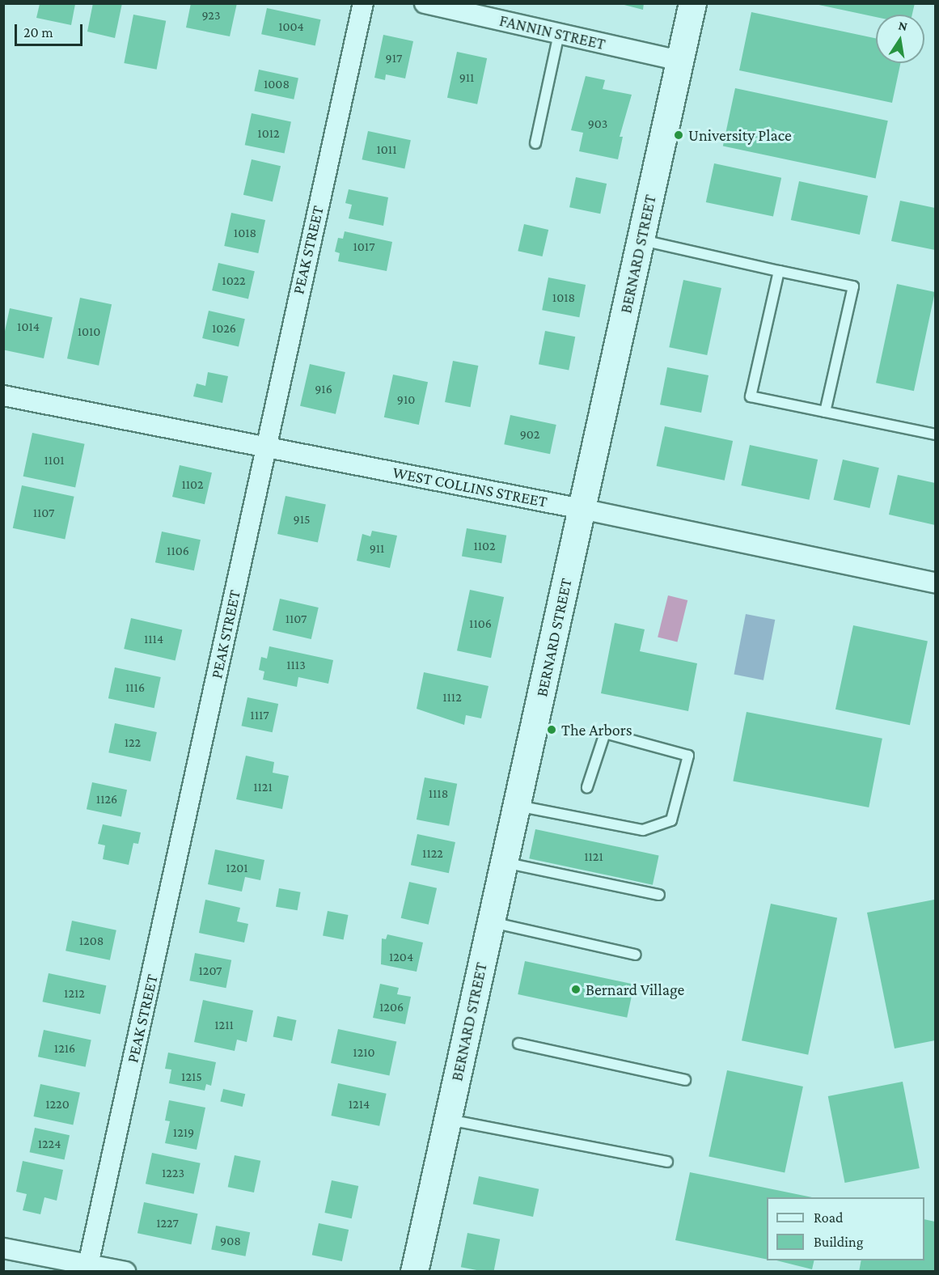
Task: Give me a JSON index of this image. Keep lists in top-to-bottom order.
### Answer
{
  "streets": {
    "street": [
      "FANNIN STREET",
      "PEAK STREET",
      "BERNARD STREET",
      "WEST COLLINS STREET"
    ]
  },
  "crossings": [
    ["FANNIN STREET", "BERNARD STREET"],
    ["PEAK STREET", "WEST COLLINS STREET"],
    ["BERNARD STREET", "WEST COLLINS STREET"]
  ],
  "places": ["University Place", "The Arbors", "Bernard Village"],
  "house_numbers": [
    "923",
    "1004",
    "917",
    "911",
    "1008",
    "903",
    "1012",
    "1011",
    "1018",
    "1017",
    "1022",
    "1018",
    "1014",
    "1026",
    "1010",
    "916",
    "910",
    "902",
    "1101",
    "1102",
    "1107",
    "915",
    "1102",
    "911",
    "1106",
    "1107",
    "1106",
    "1114",
    "1113",
    "1116",
    "1112",
    "1117",
    "122",
    "1121",
    "1118",
    "1126",
    "1122",
    "1121",
    "1201",
    "1208",
    "1204",
    "1207",
    "1212",
    "1206",
    "1211",
    "1216",
    "1210",
    "1215",
    "1220",
    "1214",
    "1219",
    "1224",
    "1223",
    "1227",
    "908"
  ],
  "legend": ["Road", "Building"],
  "scale_bar": "20 m",
  "north": "top"
}
